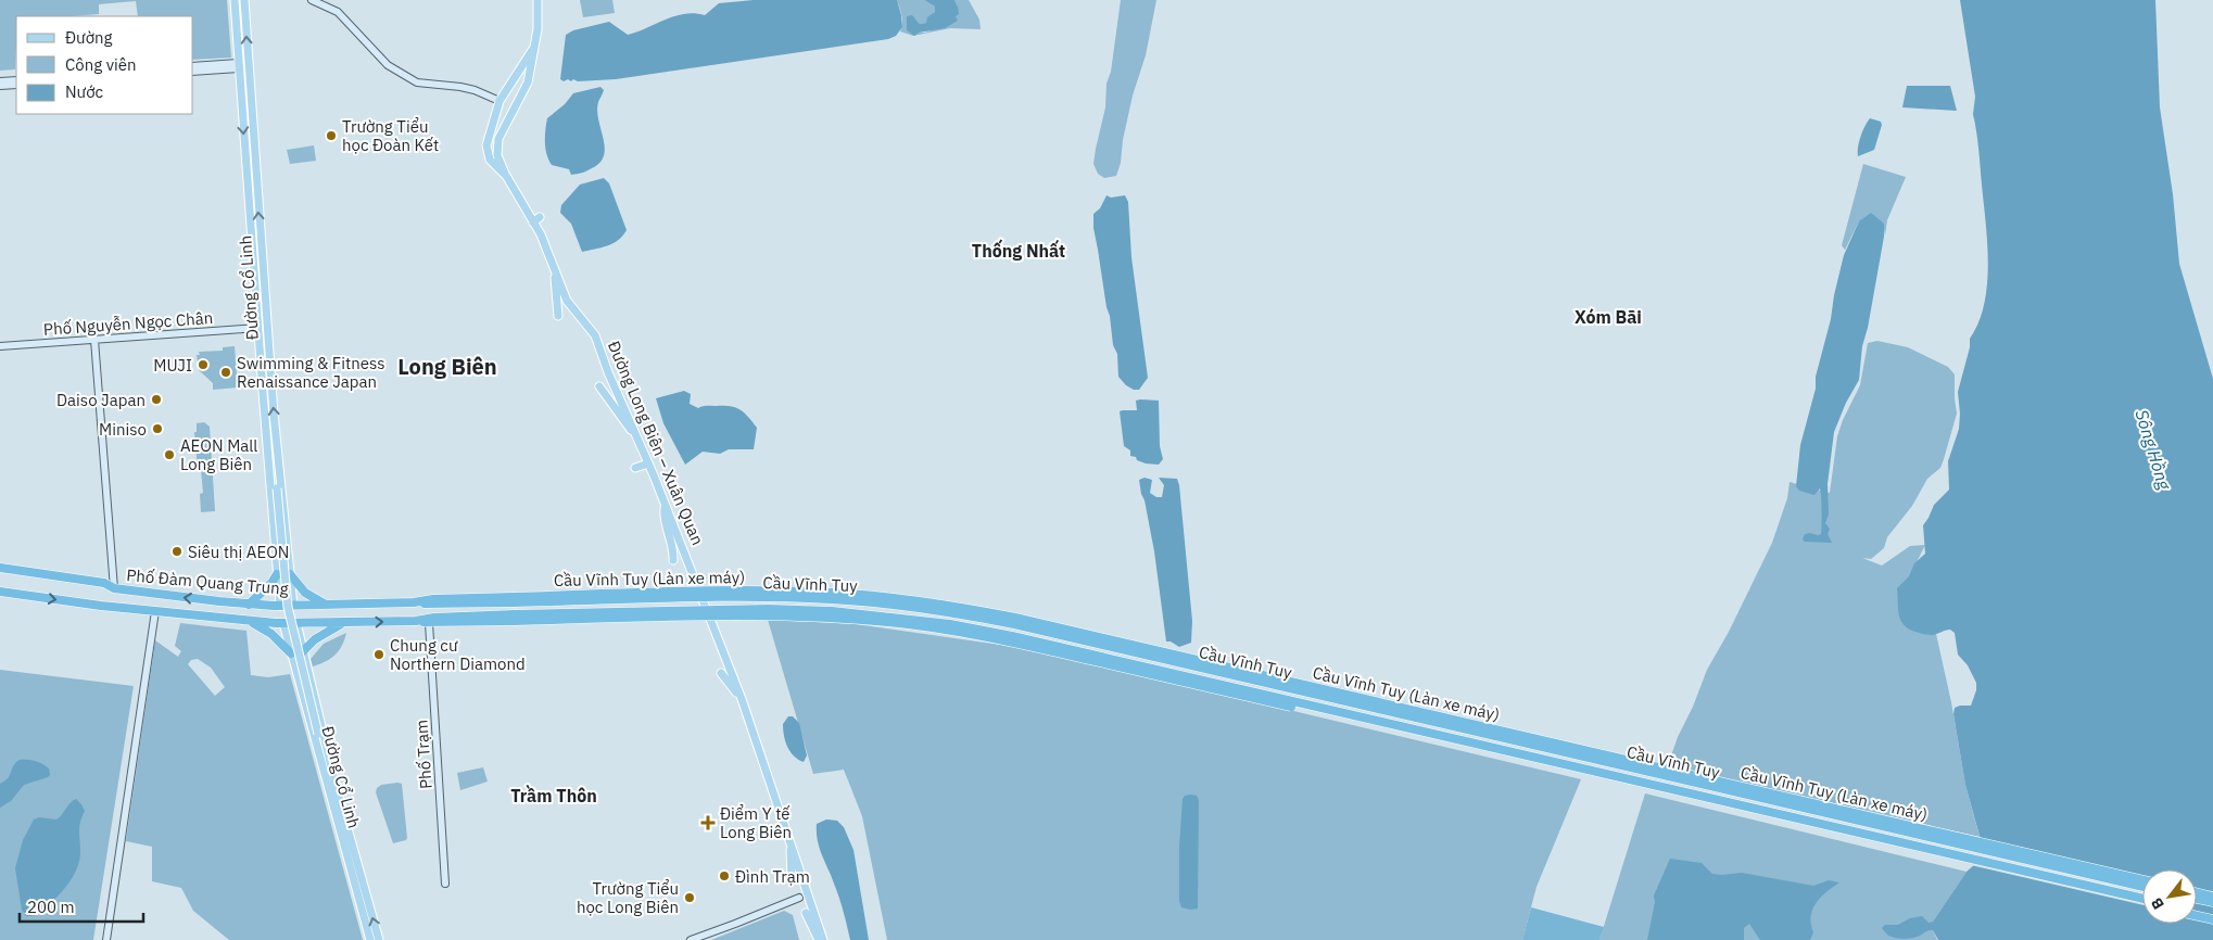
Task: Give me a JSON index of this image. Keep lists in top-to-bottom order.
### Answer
{
  "streets": {
    "highway": ["Cầu Vĩnh Tuy (Làn xe máy)", "Phố Đàm Quang Trung", "Cầu Vĩnh Tuy"],
    "main road": ["Đường Cổ Linh", "Đường Long Biên – Xuân Quan"],
    "street": ["Phố Nguyễn Ngọc Chân", "Phố Trạm"]
  },
  "crossings": [
    ["Đường Cổ Linh", "Phố Nguyễn Ngọc Chân"],
    ["Đường Cổ Linh", "Phố Đàm Quang Trung"],
    ["Cầu Vĩnh Tuy (Làn xe máy)", "Cầu Vĩnh Tuy"],
    ["Phố Đàm Quang Trung", "Cầu Vĩnh Tuy"],
    ["Cầu Vĩnh Tuy", "Phố Trạm"]
  ],
  "districts": [
    "Thống Nhất",
    "Xóm Bãi",
    "Long Biên",
    "Trầm Thôn"
  ],
  "water": ["Sông Hồng"],
  "places": {
    "other": [
      "Trường Tiểu học Đoàn Kết",
      "MUJI",
      "Swimming & Fitness Renaissance Japan",
      "Daiso Japan",
      "Miniso",
      "AEON Mall Long Biên",
      "Siêu thị AEON",
      "Chung cư Northern Diamond",
      "Đình Trạm",
      "Trường Tiểu học Long Biên"
    ],
    "health": ["Điểm Y tế Long Biên"]
  },
  "legend": ["Đường", "Công viên", "Nước"],
  "scale_bar": "200 m",
  "north": "bottom left"
}
